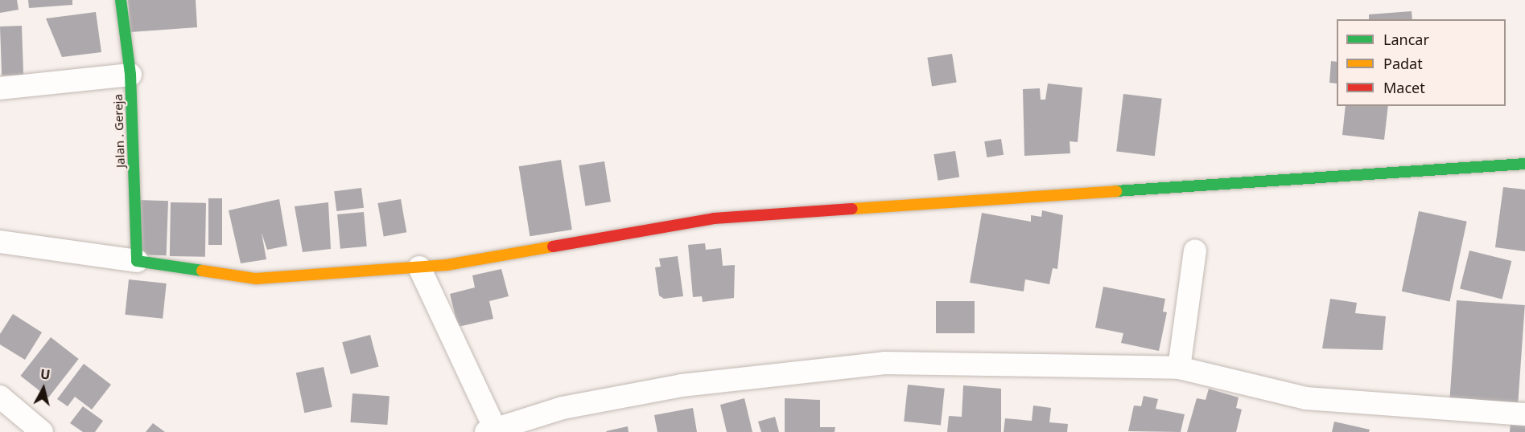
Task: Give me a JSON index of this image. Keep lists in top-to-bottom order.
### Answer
{
  "streets": {
    "street": ["Jalan . Gereja"]
  },
  "legend": ["Lancar", "Padat", "Macet"],
  "north": "top"
}
